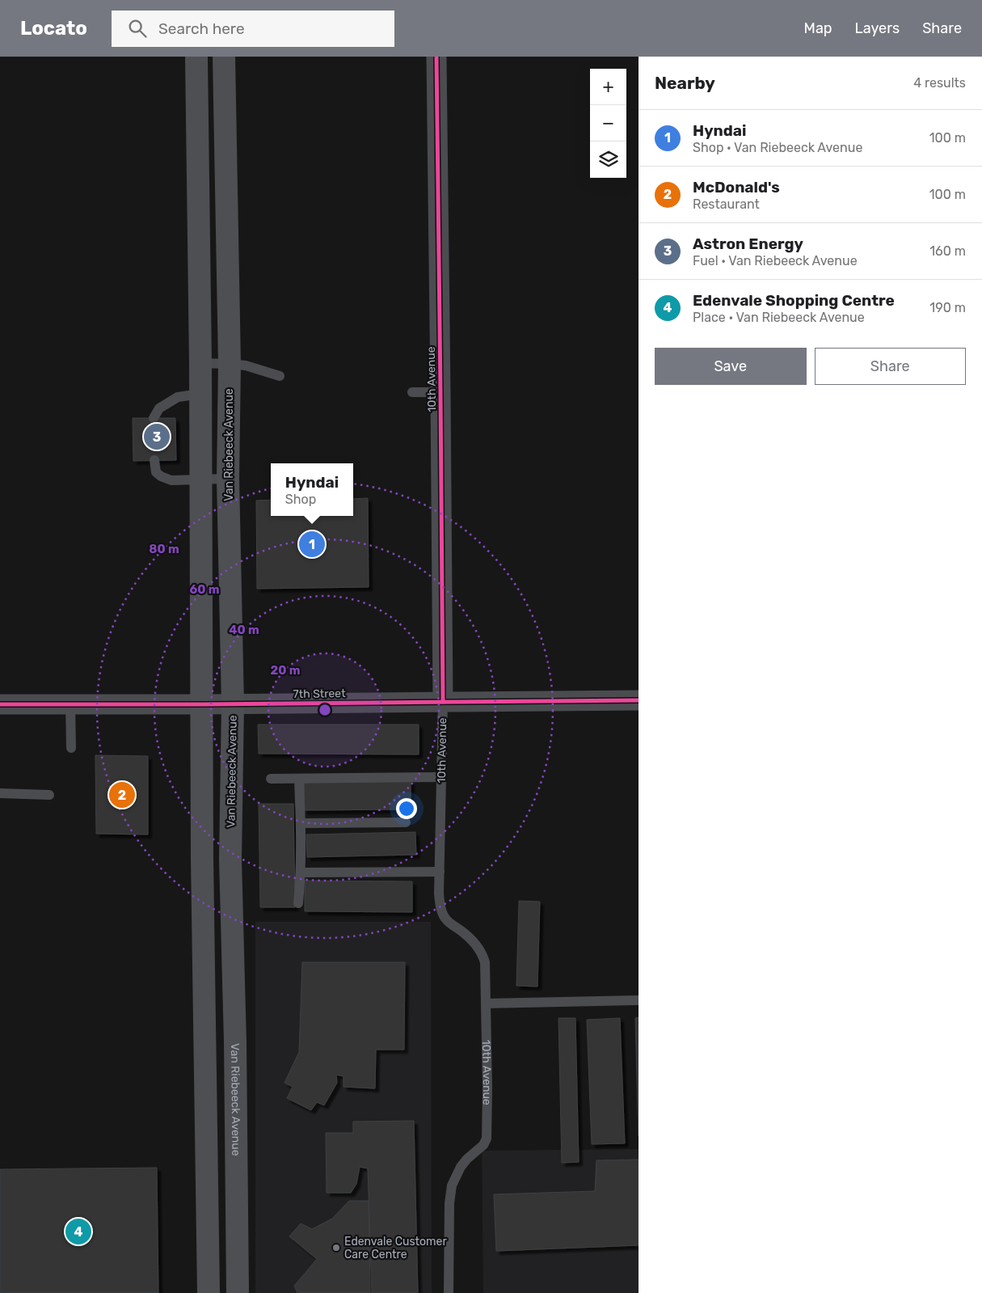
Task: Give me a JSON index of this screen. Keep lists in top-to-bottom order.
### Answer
{
  "streets": {
    "main road": ["Van Riebeeck Avenue"],
    "street": ["10th Avenue", "7th Street"]
  },
  "crossings": [
    ["10th Avenue", "7th Street"],
    ["Van Riebeeck Avenue", "7th Street"]
  ],
  "places": ["Edenvale Customer Care Centre"],
  "page": {
    "header": "Locato",
    "search": "Search here",
    "nav": ["Map", "Layers", "Share"],
    "heading": ["Nearby", "4 results"],
    "map_buttons": ["+", "−"],
    "list": [
      {
        "mark": "1",
        "name": "Hyndai",
        "note": "Shop · Van Riebeeck Avenue",
        "value": "100 m"
      },
      {
        "mark": "2",
        "name": "McDonald's",
        "note": "Restaurant",
        "value": "100 m"
      },
      {
        "mark": "3",
        "name": "Astron Energy",
        "note": "Fuel · Van Riebeeck Avenue",
        "value": "160 m"
      },
      {
        "mark": "4",
        "name": "Edenvale Shopping Centre",
        "note": "Place · Van Riebeeck Avenue",
        "value": "190 m"
      }
    ],
    "buttons": ["Save", "Share"],
    "pins": [
      "3",
      "1",
      "2",
      "4"
    ],
    "popup": ["Hyndai", "Shop"]
  },
  "rings": [
    "80 m",
    "60 m",
    "40 m",
    "20 m"
  ]
}
